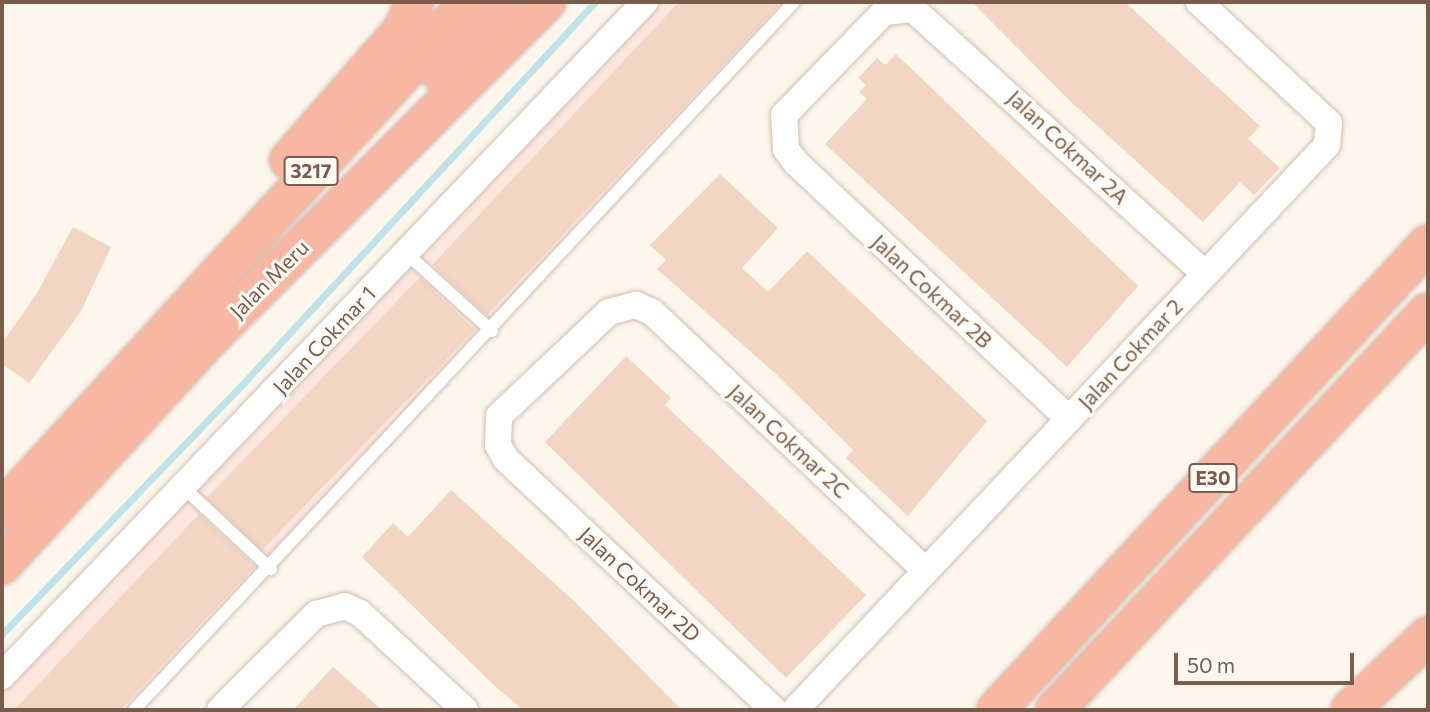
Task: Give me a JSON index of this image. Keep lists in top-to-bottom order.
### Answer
{
  "streets": {
    "highway": ["3217", "Jalan Meru", "E30"],
    "street": [
      "Jalan Cokmar 2A",
      "Jalan Cokmar 2B",
      "Jalan Cokmar 1",
      "Jalan Cokmar 2",
      "Jalan Cokmar 2C",
      "Jalan Cokmar 2D"
    ]
  },
  "crossings": [
    ["Jalan Cokmar 2A", "Jalan Cokmar 2B"],
    ["Jalan Cokmar 2A", "Jalan Cokmar 2"],
    ["Jalan Cokmar 2B", "Jalan Cokmar 2"],
    ["Jalan Cokmar 2", "Jalan Cokmar 2C"],
    ["Jalan Cokmar 2C", "Jalan Cokmar 2D"]
  ],
  "scale_bar": "50 m"
}
